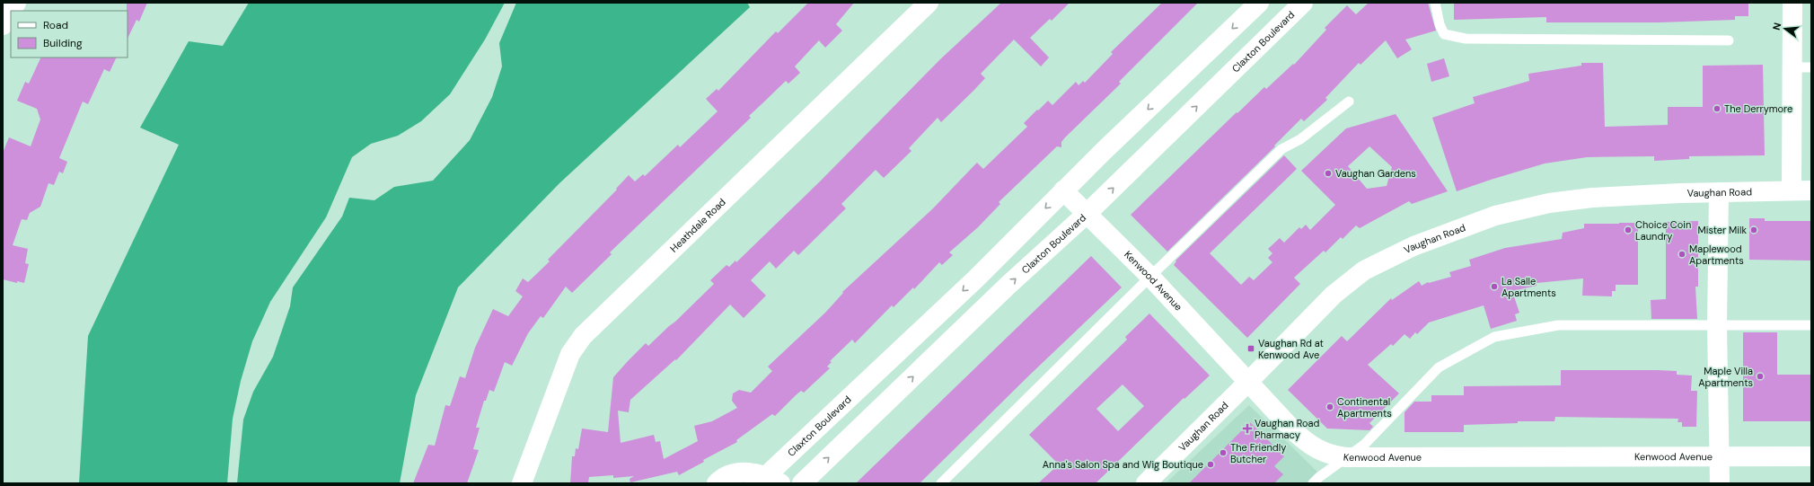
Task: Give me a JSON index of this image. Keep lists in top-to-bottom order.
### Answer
{
  "streets": {
    "street": [
      "Claxton Boulevard",
      "Vaughan Road",
      "Heathdale Road",
      "Kenwood Avenue"
    ]
  },
  "crossings": [
    ["Claxton Boulevard", "Kenwood Avenue"],
    ["Vaughan Road", "Kenwood Avenue"]
  ],
  "places": {
    "other": [
      "The Derrymore",
      "Vaughan Gardens",
      "Choice Coin Laundry",
      "Mister Milk",
      "Maplewood Apartments",
      "La Salle Apartments",
      "Maple Villa Apartments",
      "Continental Apartments",
      "The Friendly Butcher",
      "Anna's Salon Spa and Wig Boutique"
    ],
    "transit": ["Vaughan Rd at Kenwood Ave"],
    "health": ["Vaughan Road Pharmacy"]
  },
  "legend": ["Road", "Building"],
  "north": "left"
}
